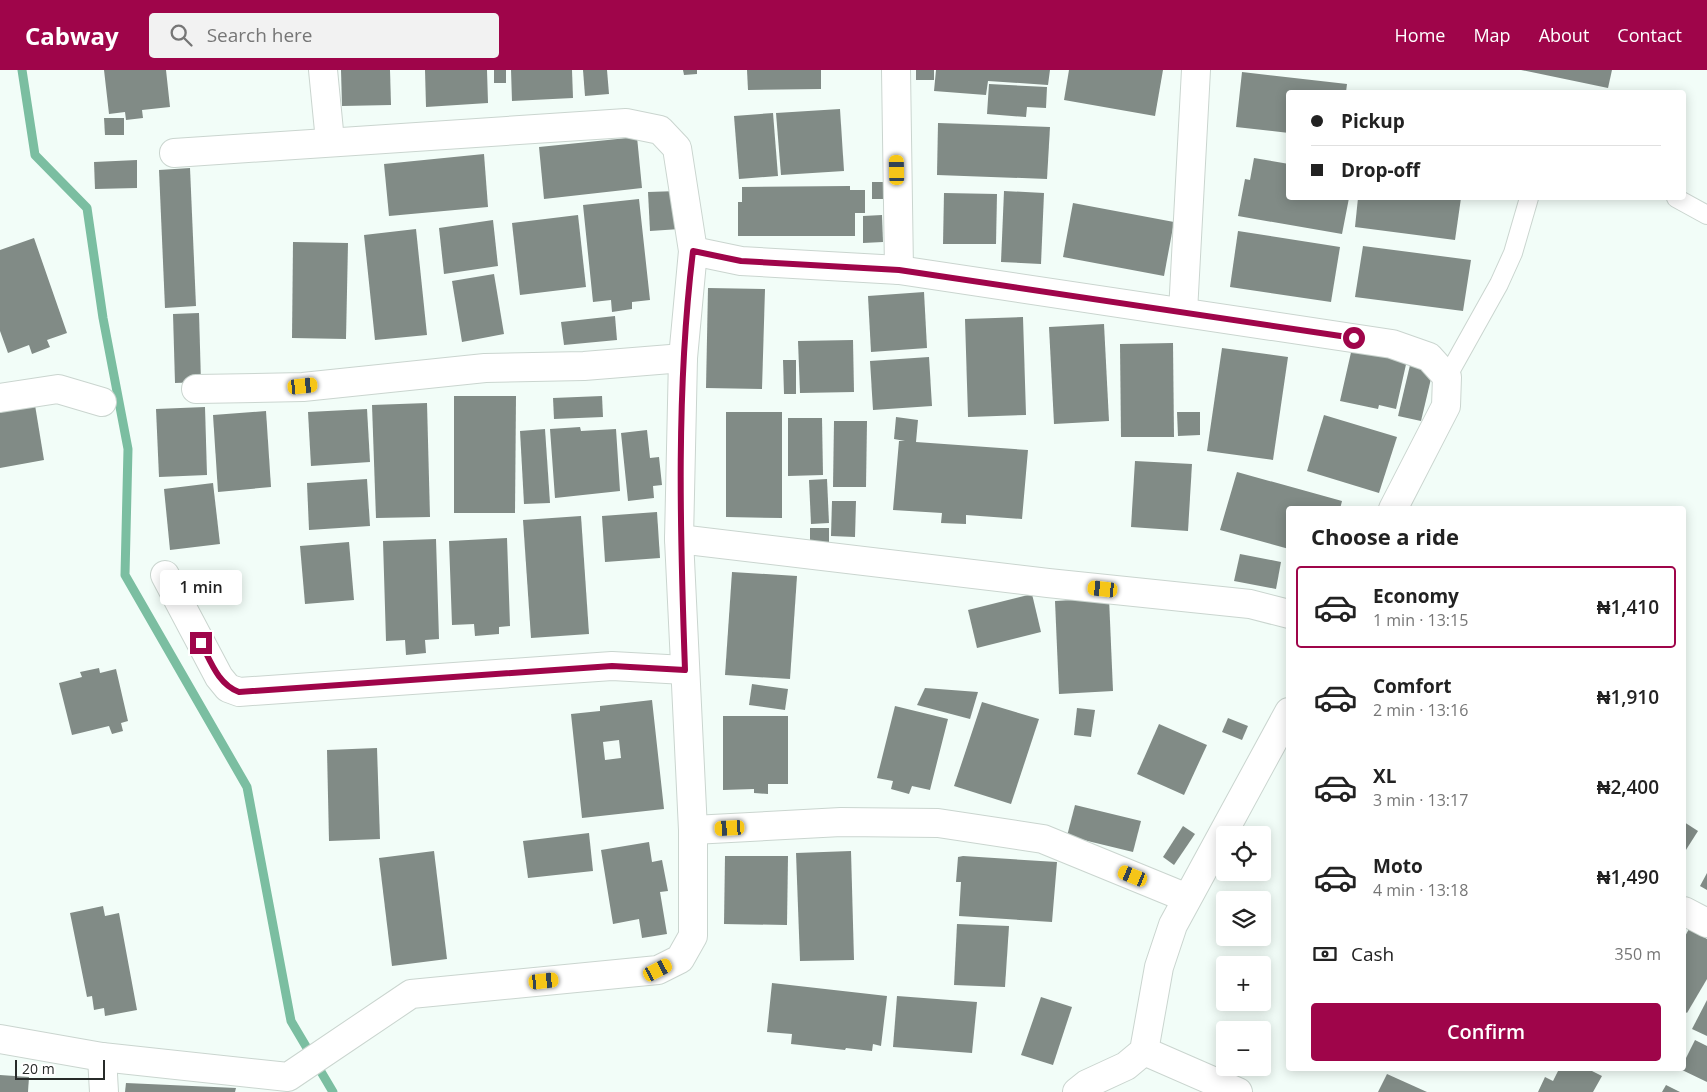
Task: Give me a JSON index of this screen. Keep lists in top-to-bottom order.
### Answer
{
  "scale_bar": "20 m",
  "page": {
    "header": "Cabway",
    "search": "Search here",
    "nav": [
      "Home",
      "Map",
      "About",
      "Contact"
    ],
    "banner": ["Pickup", "Drop-off"],
    "heading": "Choose a ride",
    "list": [
      {
        "name": "Economy",
        "note": "1 min · 13:15",
        "value": "₦1,410"
      },
      {
        "name": "Comfort",
        "note": "2 min · 13:16",
        "value": "₦1,910"
      },
      {
        "name": "XL",
        "note": "3 min · 13:17",
        "value": "₦2,400"
      },
      {
        "name": "Moto",
        "note": "4 min · 13:18",
        "value": "₦1,490"
      }
    ],
    "bubble": "1 min",
    "map_buttons": ["+", "−"],
    "pay": ["Cash", "350 m"],
    "buttons": "Confirm",
    "scale": "20 m"
  }
}
